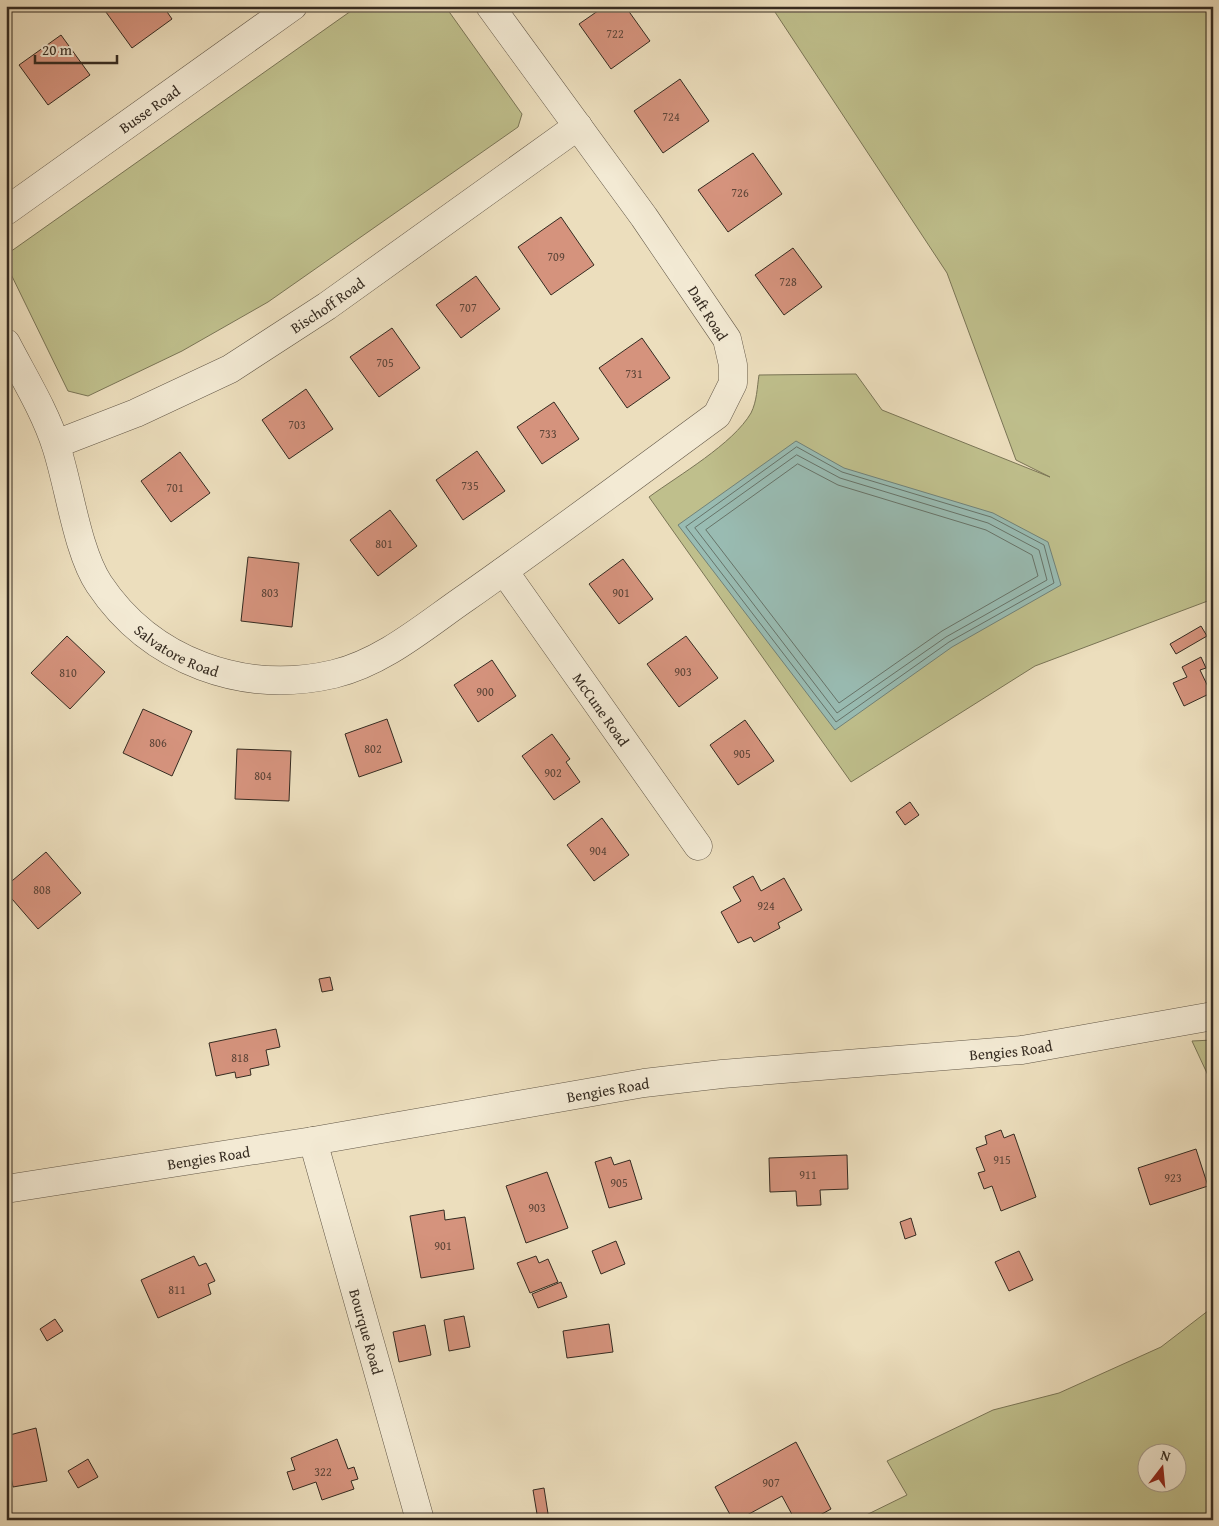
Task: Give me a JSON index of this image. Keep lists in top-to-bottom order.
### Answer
{
  "streets": {
    "street": [
      "Busse Road",
      "Bischoff Road",
      "Daft Road",
      "Salvatore Road",
      "McCune Road",
      "Bengies Road",
      "Bourque Road"
    ]
  },
  "crossings": [
    ["Bischoff Road", "Daft Road"],
    ["Bischoff Road", "Salvatore Road"],
    ["Daft Road", "Salvatore Road"],
    ["Daft Road", "McCune Road"],
    ["Salvatore Road", "McCune Road"],
    ["Bengies Road", "Bourque Road"]
  ],
  "house_numbers": [
    "722",
    "724",
    "726",
    "709",
    "728",
    "707",
    "705",
    "731",
    "703",
    "733",
    "735",
    "701",
    "801",
    "803",
    "901",
    "903",
    "810",
    "900",
    "806",
    "802",
    "905",
    "902",
    "804",
    "904",
    "808",
    "924",
    "818",
    "915",
    "911",
    "923",
    "905",
    "903",
    "901",
    "811",
    "322",
    "907"
  ],
  "scale_bar": "20 m",
  "north": "top"
}
